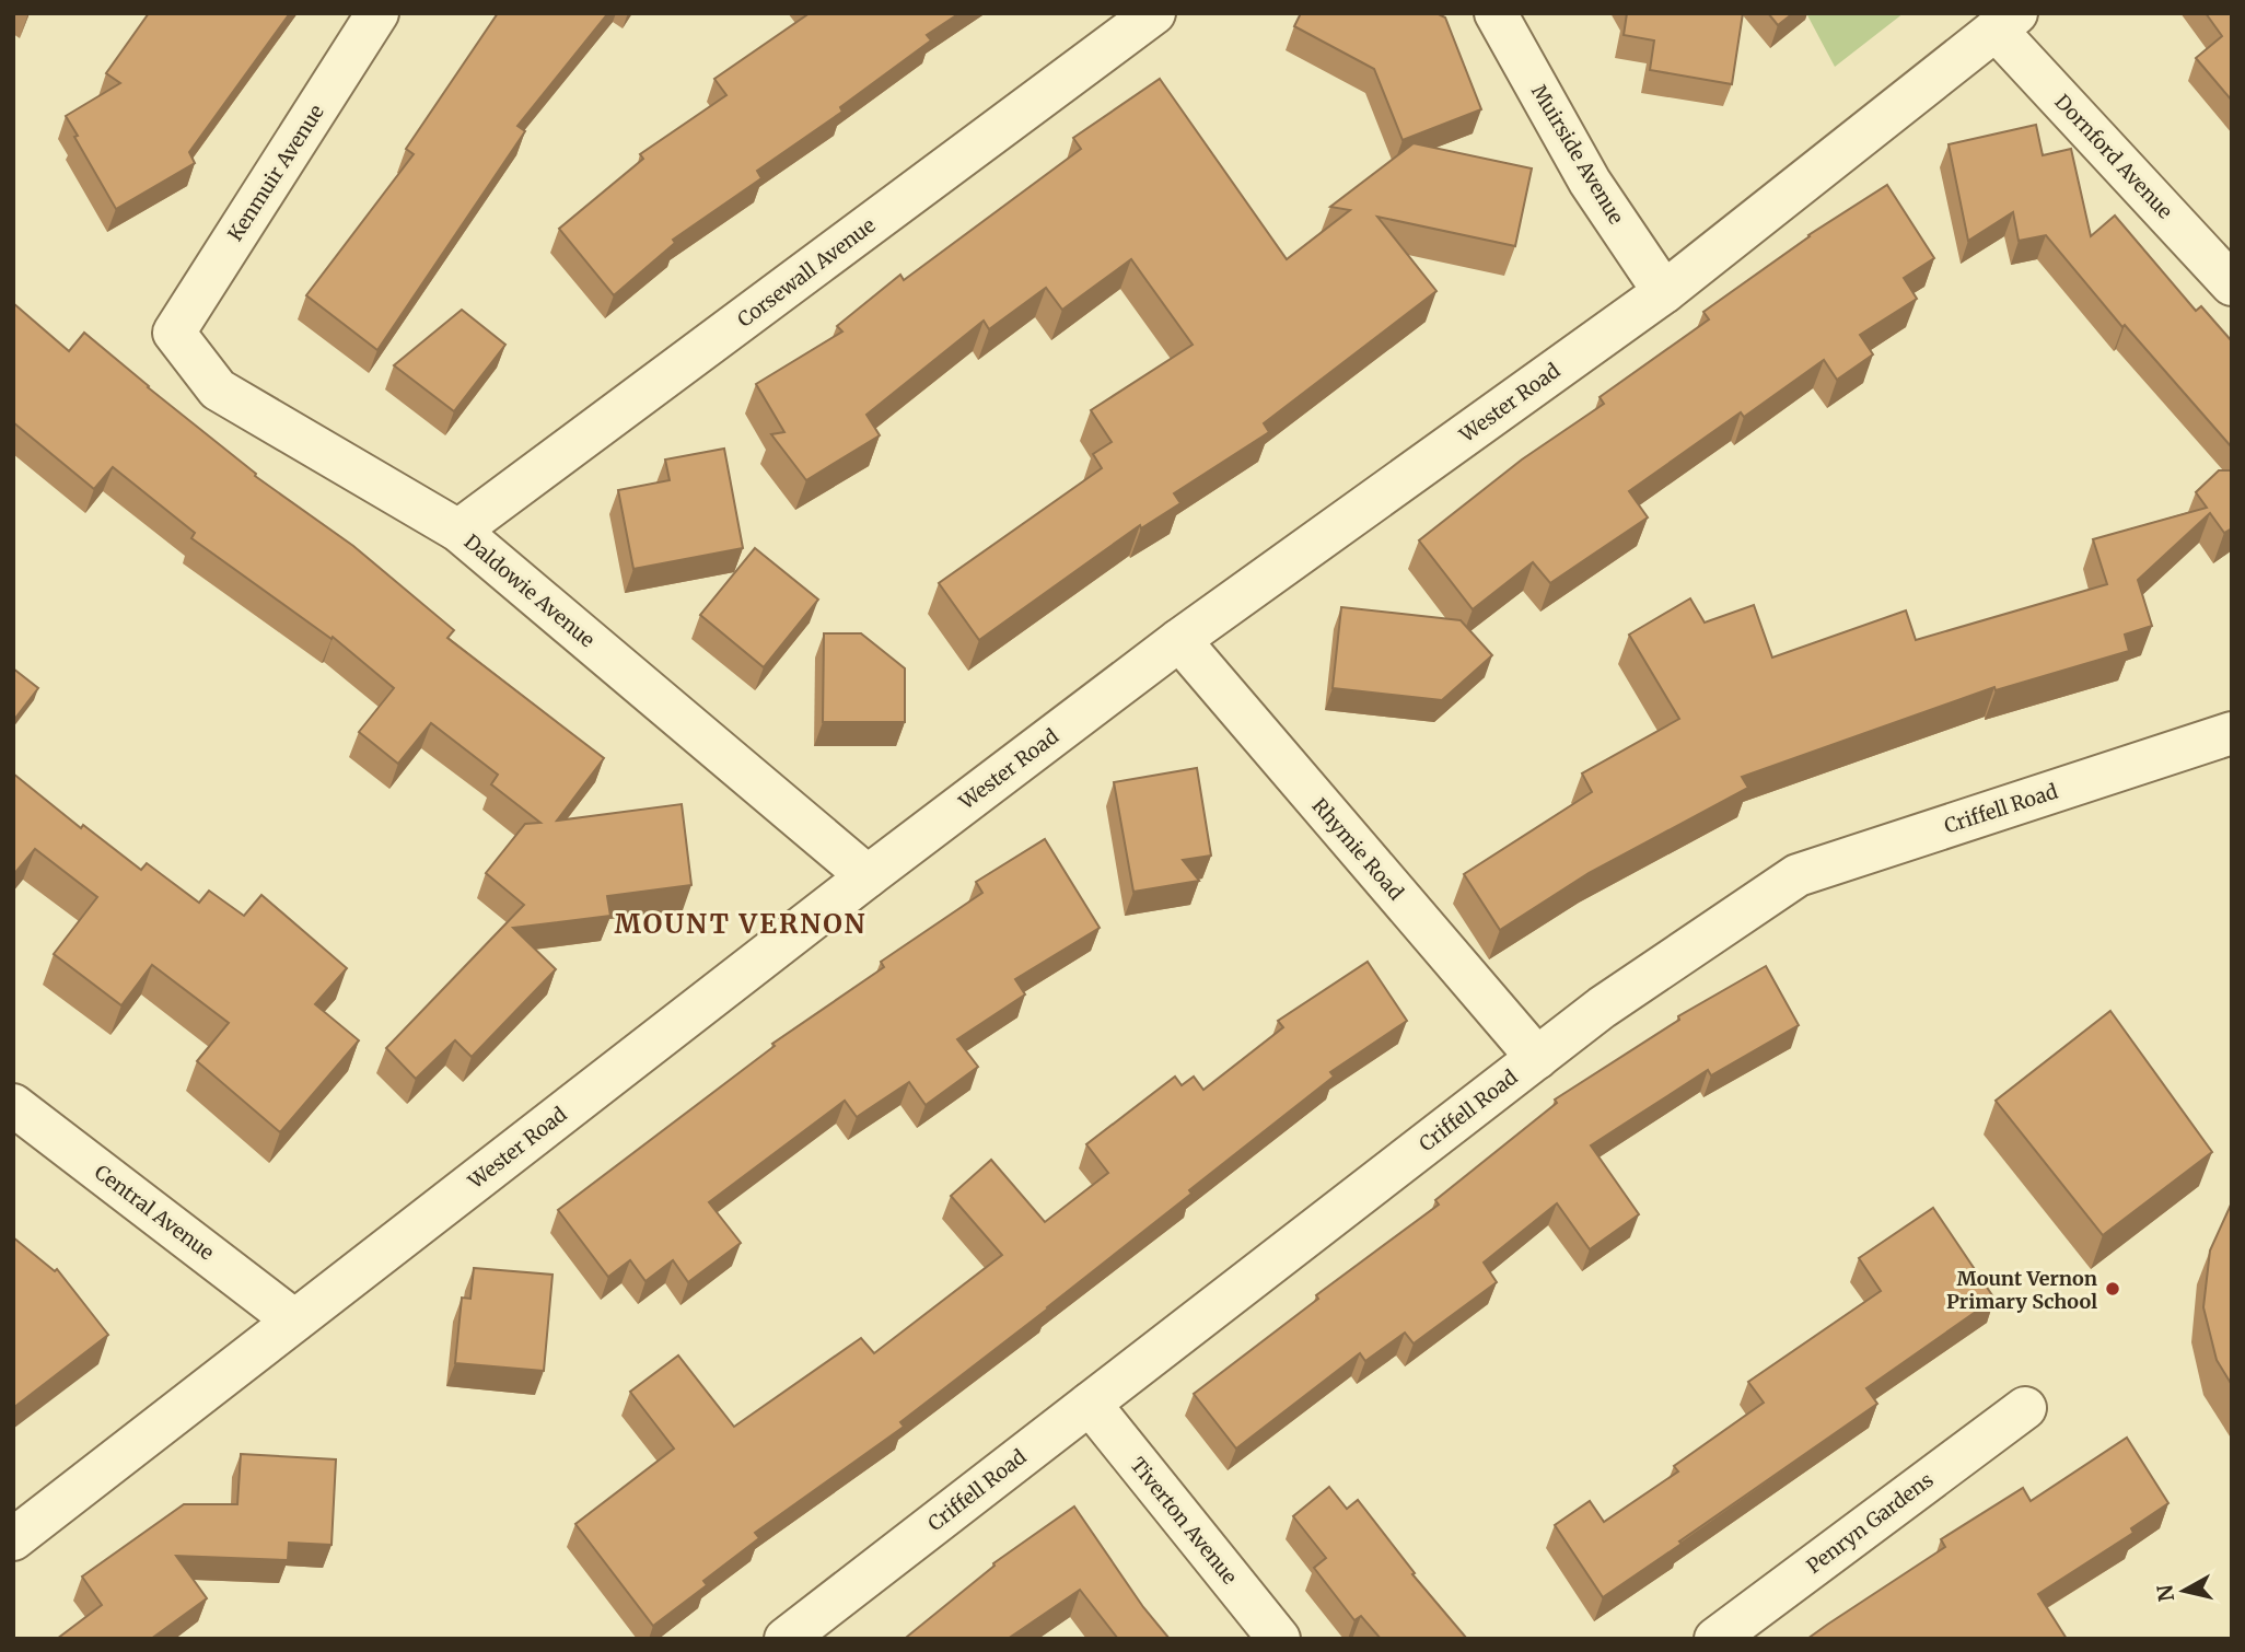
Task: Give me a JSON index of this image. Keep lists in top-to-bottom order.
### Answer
{
  "streets": {
    "street": [
      "Muirside Avenue",
      "Dornford Avenue",
      "Kenmuir Avenue",
      "Corsewall Avenue",
      "Wester Road",
      "Daldowie Avenue",
      "Criffell Road",
      "Rhymie Road",
      "Central Avenue",
      "Tiverton Avenue",
      "Penryn Gardens"
    ]
  },
  "crossings": [
    ["Muirside Avenue", "Wester Road"],
    ["Dornford Avenue", "Wester Road"],
    ["Kenmuir Avenue", "Daldowie Avenue"],
    ["Corsewall Avenue", "Daldowie Avenue"],
    ["Wester Road", "Daldowie Avenue"],
    ["Wester Road", "Rhymie Road"],
    ["Wester Road", "Central Avenue"],
    ["Criffell Road", "Rhymie Road"],
    ["Criffell Road", "Tiverton Avenue"]
  ],
  "districts": ["MOUNT VERNON"],
  "places": ["Mount Vernon Primary School"],
  "north": "left"
}
